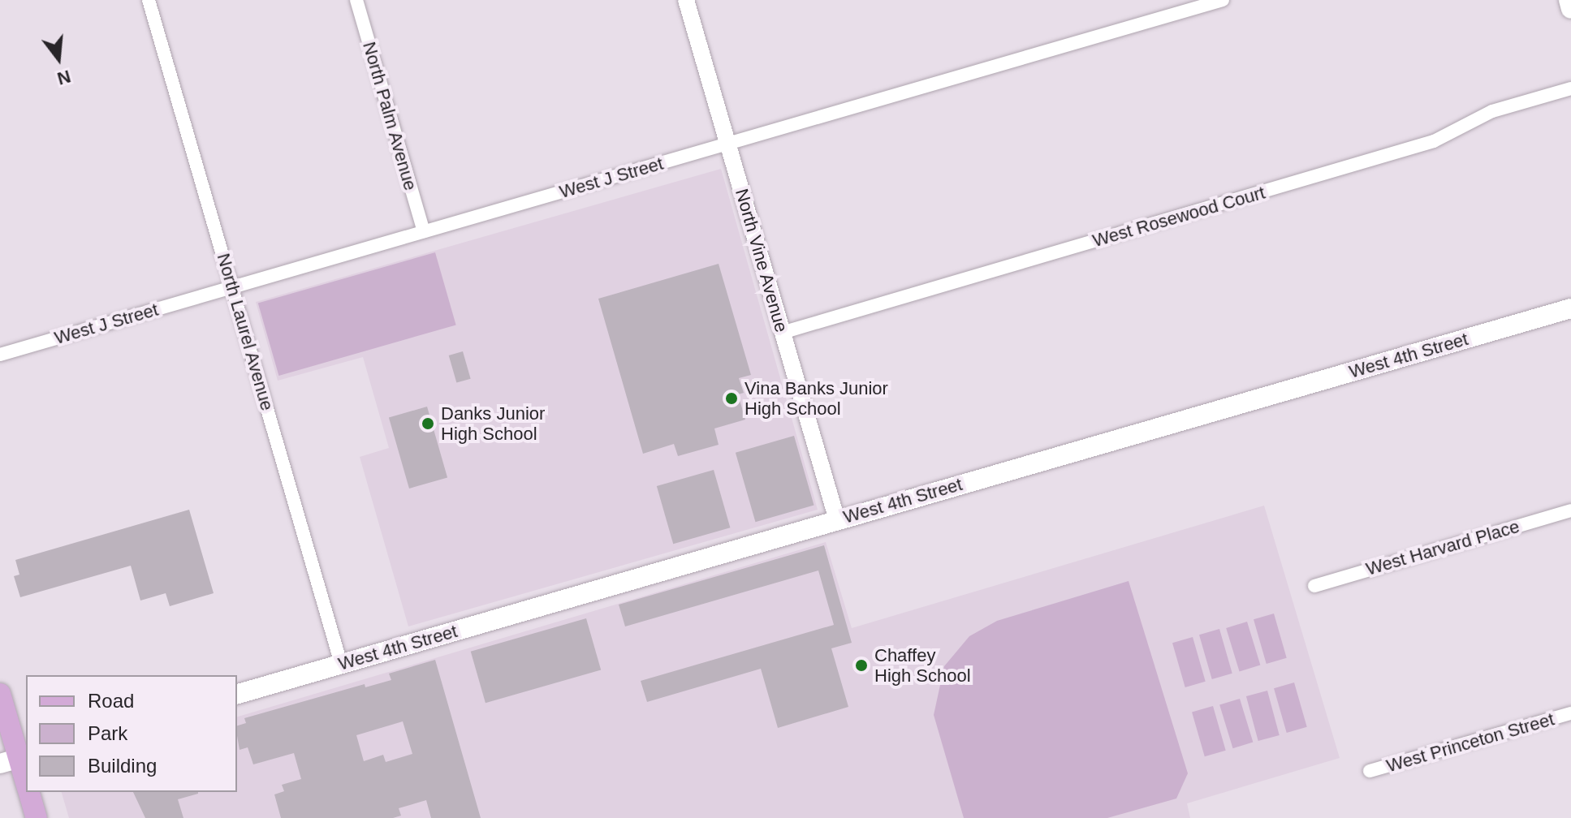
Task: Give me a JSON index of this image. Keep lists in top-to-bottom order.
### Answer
{
  "streets": {
    "main road": ["West 4th Street"],
    "street": [
      "North Palm Avenue",
      "West J Street",
      "West Rosewood Court",
      "North Vine Avenue",
      "North Laurel Avenue",
      "West Harvard Place",
      "West Princeton Street"
    ]
  },
  "crossings": [
    ["North Palm Avenue", "West J Street"],
    ["West J Street", "North Vine Avenue"],
    ["West J Street", "North Laurel Avenue"],
    ["West Rosewood Court", "North Vine Avenue"],
    ["North Vine Avenue", "West 4th Street"],
    ["North Laurel Avenue", "West 4th Street"]
  ],
  "places": ["Vina Banks Junior High School", "Danks Junior High School", "Chaffey High School"],
  "legend": ["Road", "Park", "Building"],
  "north": "bottom"
}
